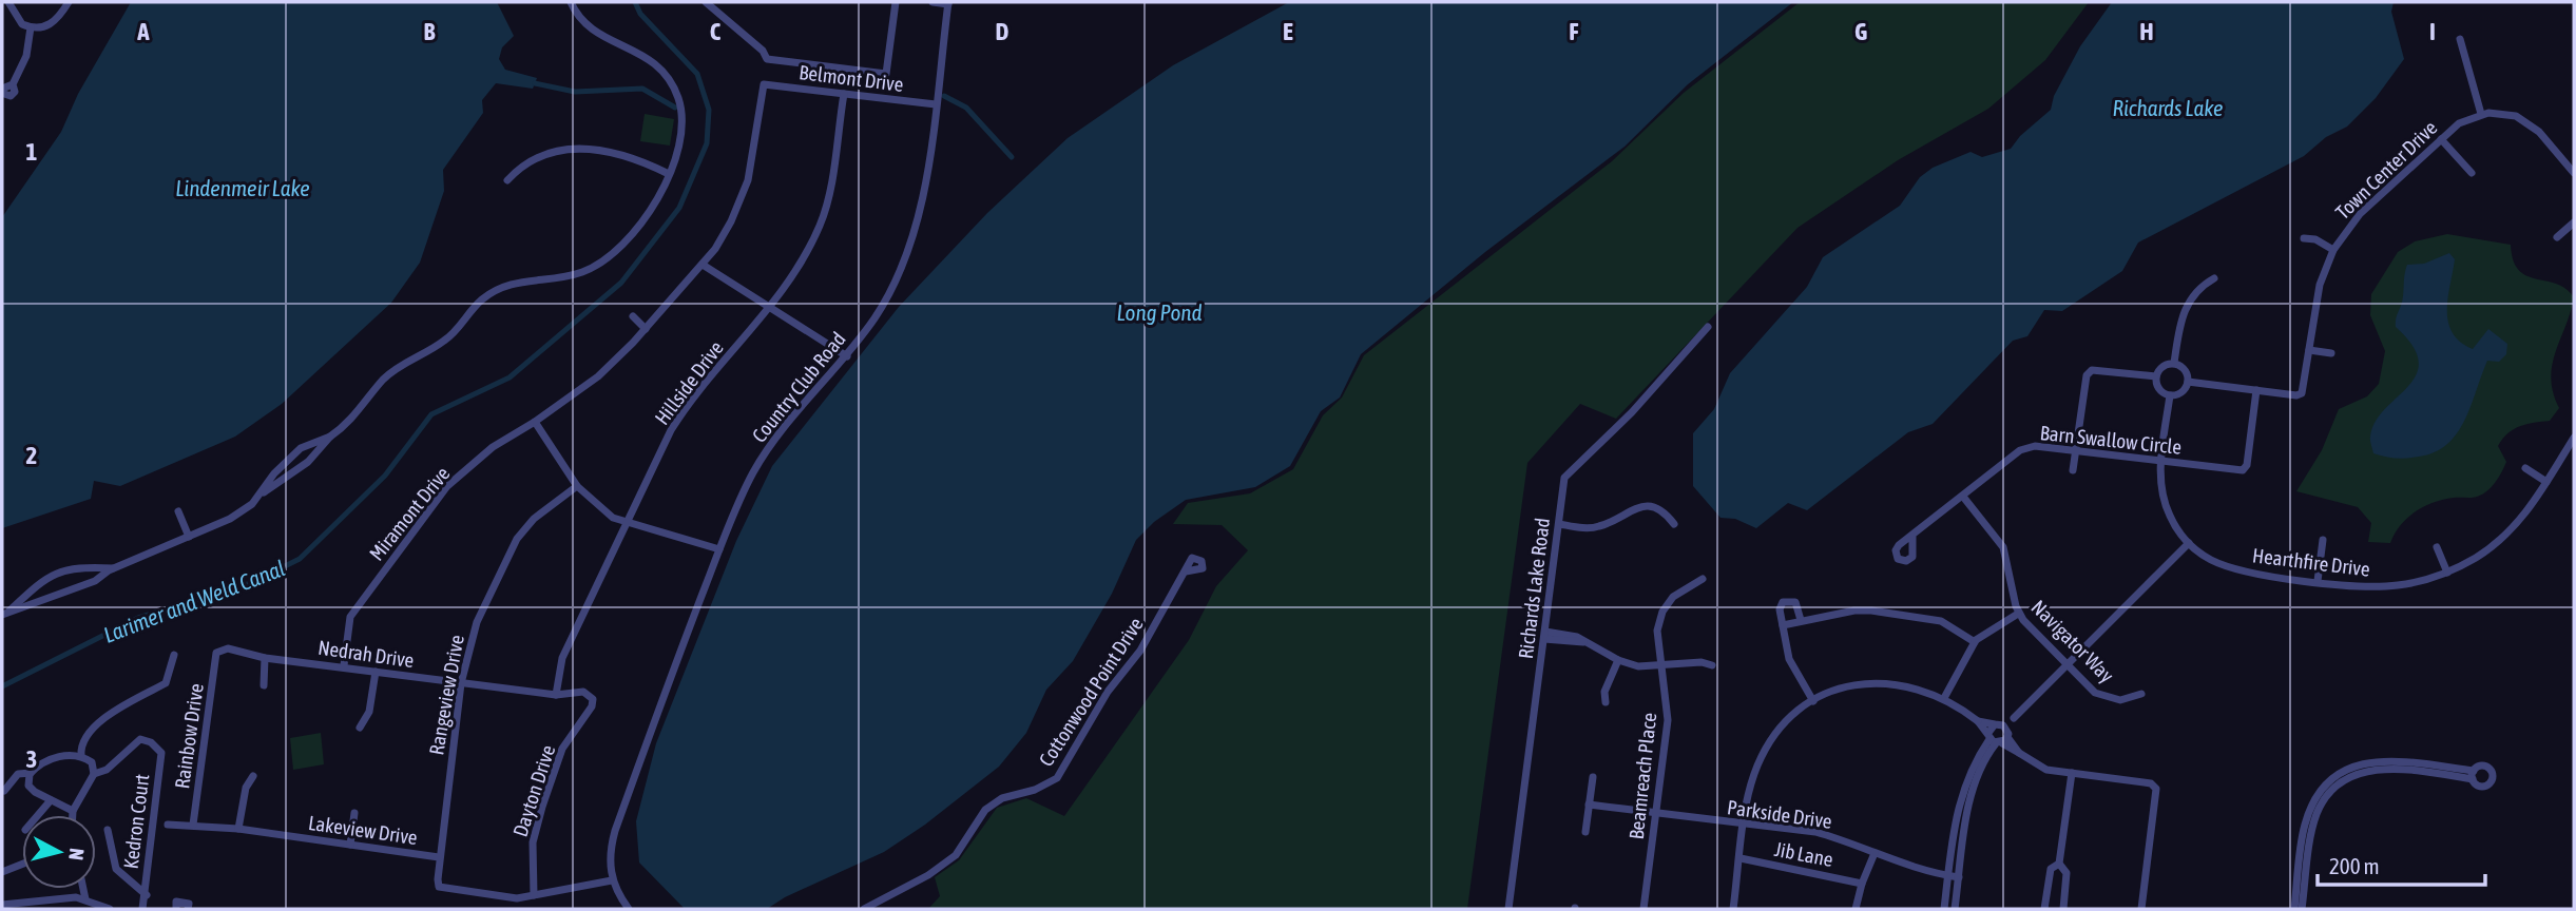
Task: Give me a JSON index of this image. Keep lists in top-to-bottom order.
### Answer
{
  "streets": {
    "street": [
      "Belmont Drive",
      "Town Center Drive",
      "Hillside Drive",
      "Country Club Road",
      "Barn Swallow Circle",
      "Miramont Drive",
      "Hearthfire Drive",
      "Richards Lake Road",
      "Navigator Way",
      "Nedrah Drive",
      "Cottonwood Point Drive",
      "Rangeview Drive",
      "Rainbow Drive",
      "Beamreach Place",
      "Dayton Drive",
      "Parkside Drive",
      "Kedron Court",
      "Lakeview Drive",
      "Jib Lane"
    ]
  },
  "crossings": [
    ["Belmont Drive", "Hillside Drive"],
    ["Belmont Drive", "Country Club Road"],
    ["Belmont Drive", "Miramont Drive"],
    ["Town Center Drive", "Barn Swallow Circle"],
    ["Hillside Drive", "Nedrah Drive"],
    ["Hillside Drive", "Dayton Drive"],
    ["Country Club Road", "Lakeview Drive"],
    ["Barn Swallow Circle", "Hearthfire Drive"],
    ["Barn Swallow Circle", "Navigator Way"],
    ["Miramont Drive", "Nedrah Drive"],
    ["Nedrah Drive", "Rangeview Drive"],
    ["Nedrah Drive", "Rainbow Drive"],
    ["Nedrah Drive", "Dayton Drive"],
    ["Rangeview Drive", "Lakeview Drive"],
    ["Rainbow Drive", "Lakeview Drive"],
    ["Beamreach Place", "Parkside Drive"],
    ["Dayton Drive", "Lakeview Drive"]
  ],
  "water": [
    "Richards Lake",
    "Lindenmeir Lake",
    "Long Pond",
    "Larimer and Weld Canal"
  ],
  "scale_bar": "200 m",
  "north": "right",
  "grid": {
    "columns": [
      "A",
      "B",
      "C",
      "D",
      "E",
      "F",
      "G",
      "H",
      "I"
    ],
    "rows": ["1", "2", "3"]
  }
}
